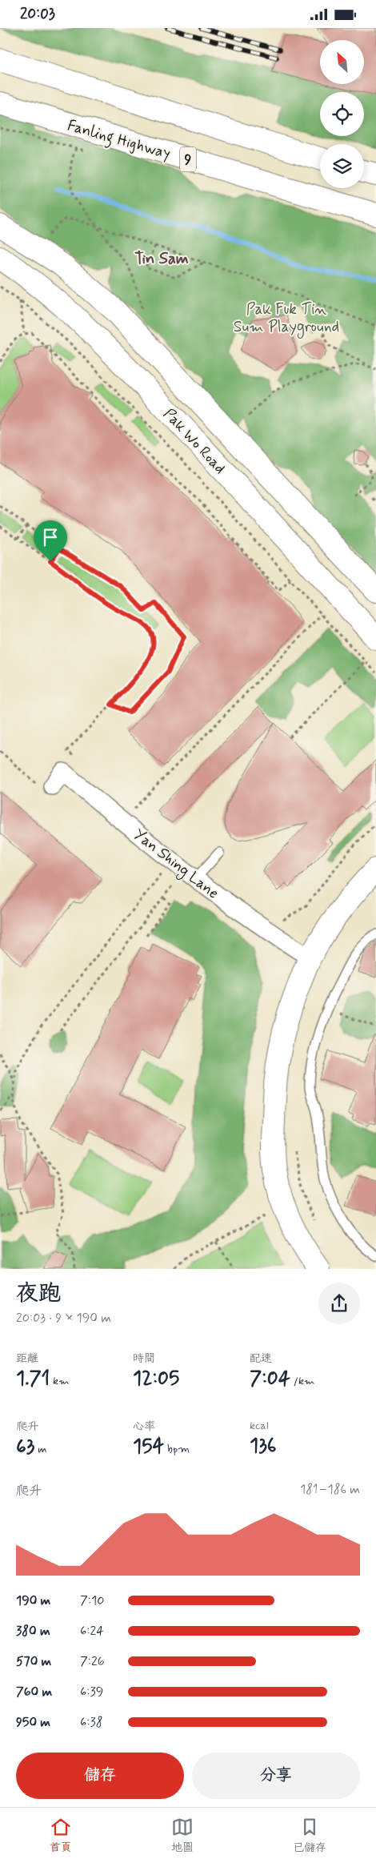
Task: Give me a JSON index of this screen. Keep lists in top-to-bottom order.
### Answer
{
  "streets": {
    "main road": ["Fanling Highway", "9", "Pak Wo Road"],
    "street": ["Yan Shing Lane"]
  },
  "districts": ["Tin Sam"],
  "parks": ["Pak Fuk Tin Sum Playground"],
  "north": "top left",
  "page": {
    "status": "20:03",
    "heading": ["夜跑", "20:03 · 9 × 190 m"],
    "stats": [
      ["距離", "1.71 km"],
      ["時間", "12:05"],
      ["配速", "7:04 /km"],
      ["爬升", "63 m"],
      ["心率", "154 bpm"],
      ["kcal", "136"]
    ],
    "chart": ["爬升", "181–186 m"],
    "list": [
      {
        "name": "190 m",
        "note": "7:10"
      },
      {
        "name": "380 m",
        "note": "6:24"
      },
      {
        "name": "570 m",
        "note": "7:26"
      },
      {
        "name": "760 m",
        "note": "6:39"
      },
      {
        "name": "950 m",
        "note": "6:38"
      }
    ],
    "buttons": ["儲存", "分享"],
    "tabs": ["首頁", "地圖", "已儲存"]
  }
}
